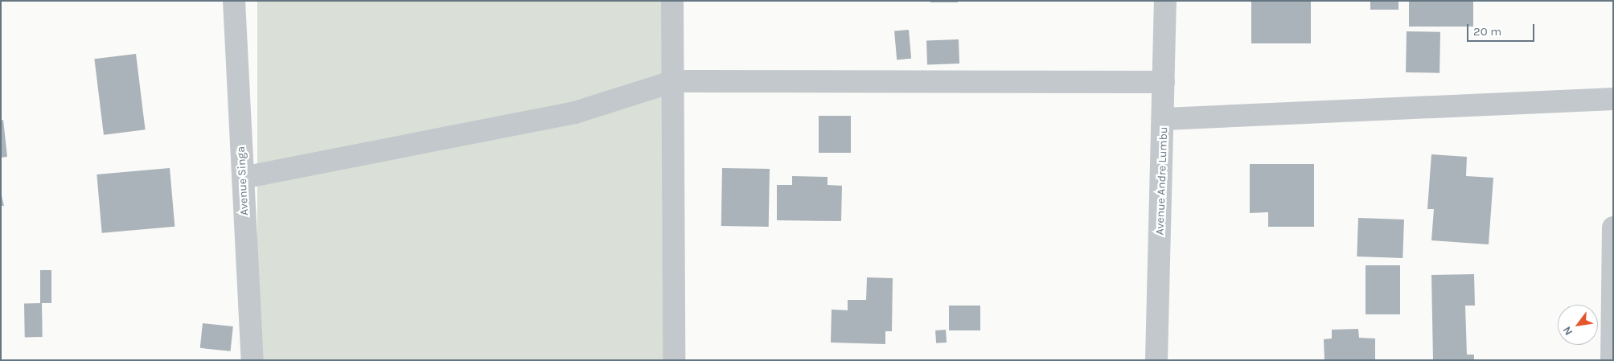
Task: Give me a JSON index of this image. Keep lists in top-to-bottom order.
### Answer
{
  "streets": {
    "street": ["Avenue Singa", "Avenue Andre Lumbu"]
  },
  "scale_bar": "20 m",
  "north": "bottom left"
}
